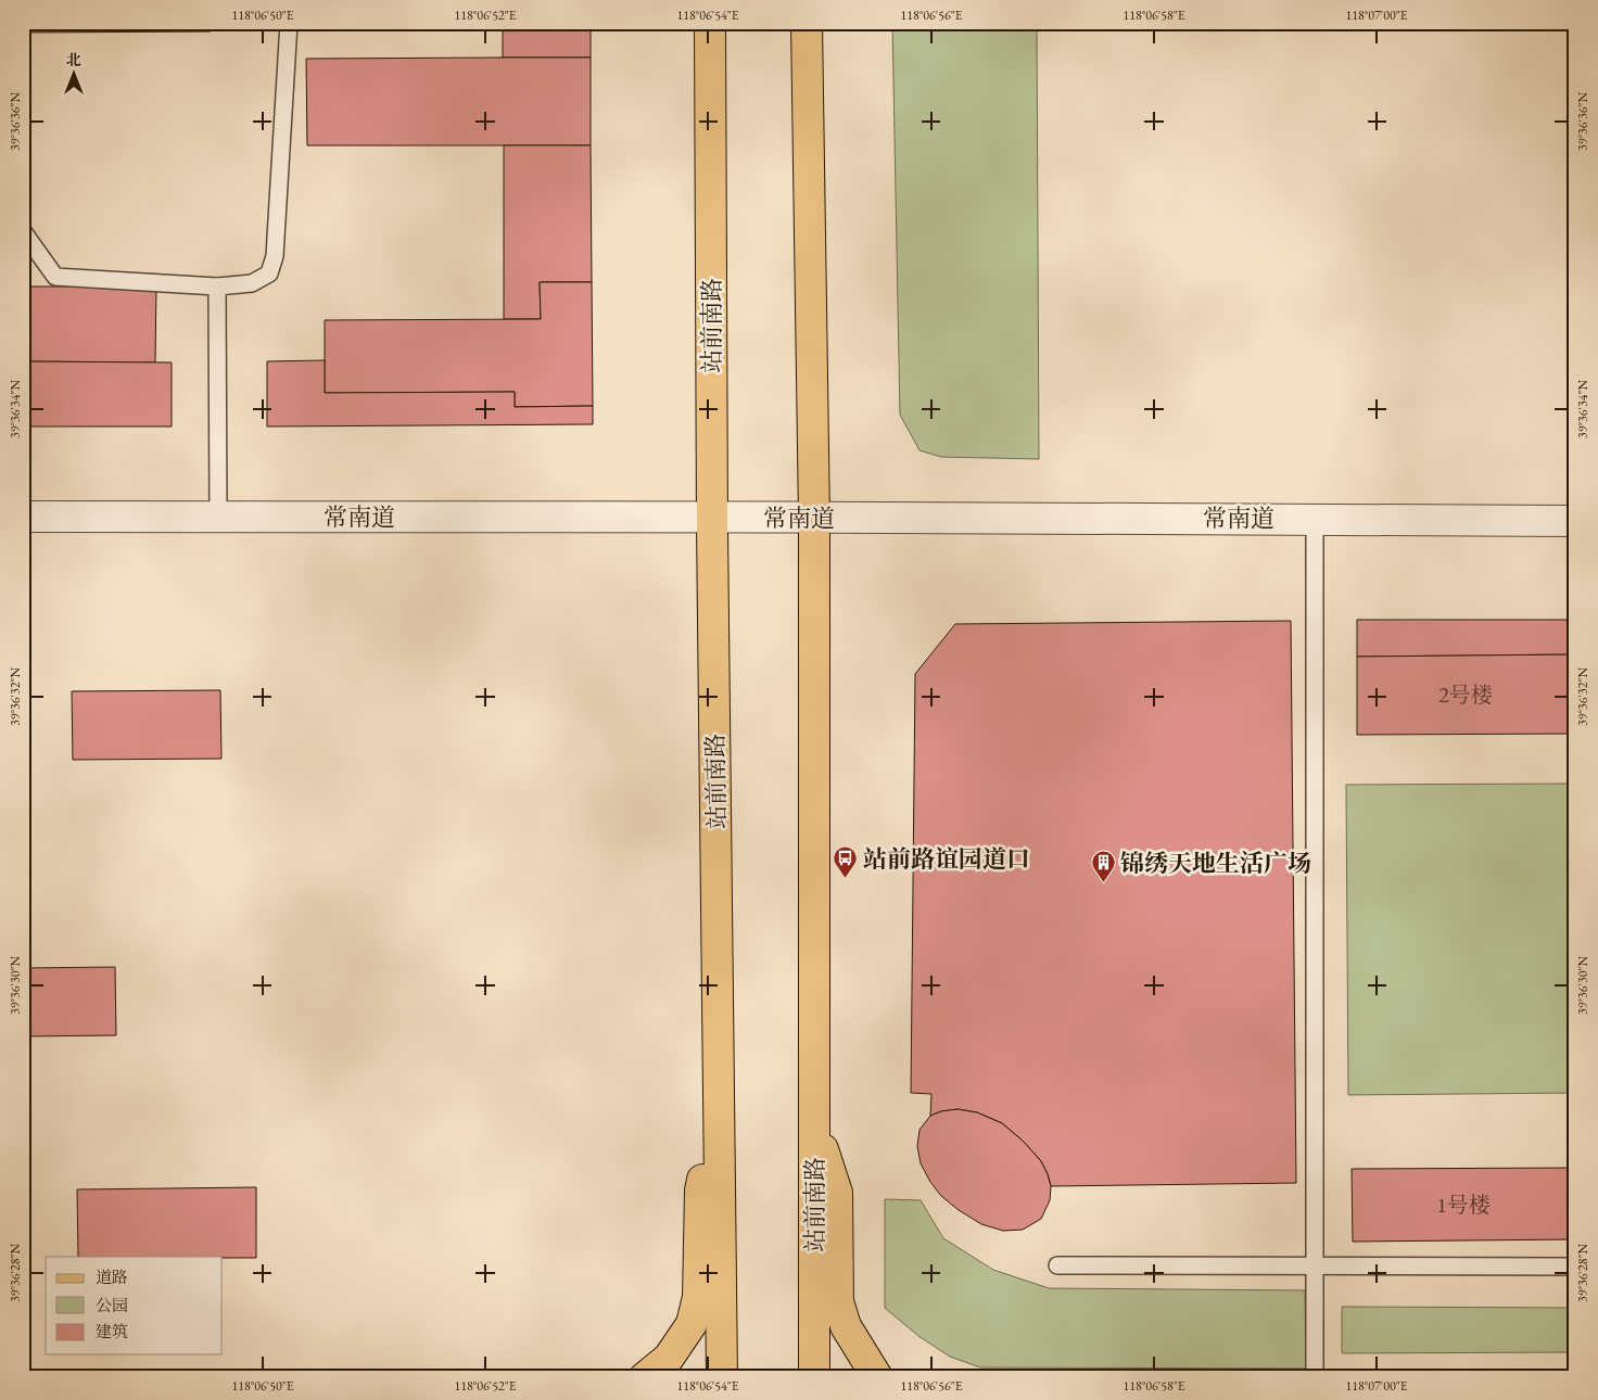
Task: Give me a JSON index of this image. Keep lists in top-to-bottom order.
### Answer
{
  "streets": {
    "main road": ["站前南路"],
    "street": ["常南道"]
  },
  "crossings": [
    ["站前南路", "常南道"]
  ],
  "places": {
    "bus stop": ["站前路谊园道口"],
    "building": ["锦绣天地生活广场"]
  },
  "house_numbers": ["2号楼", "1号楼"],
  "legend": ["道路", "公园", "建筑"],
  "north": "top",
  "coordinates": [
    "118°06'50\"E",
    "118°06'52\"E",
    "118°06'54\"E",
    "118°06'56\"E",
    "118°06'58\"E",
    "118°07'00\"E",
    "39°36'36\"N",
    "39°36'34\"N",
    "39°36'32\"N",
    "39°36'30\"N",
    "39°36'28\"N"
  ]
}
